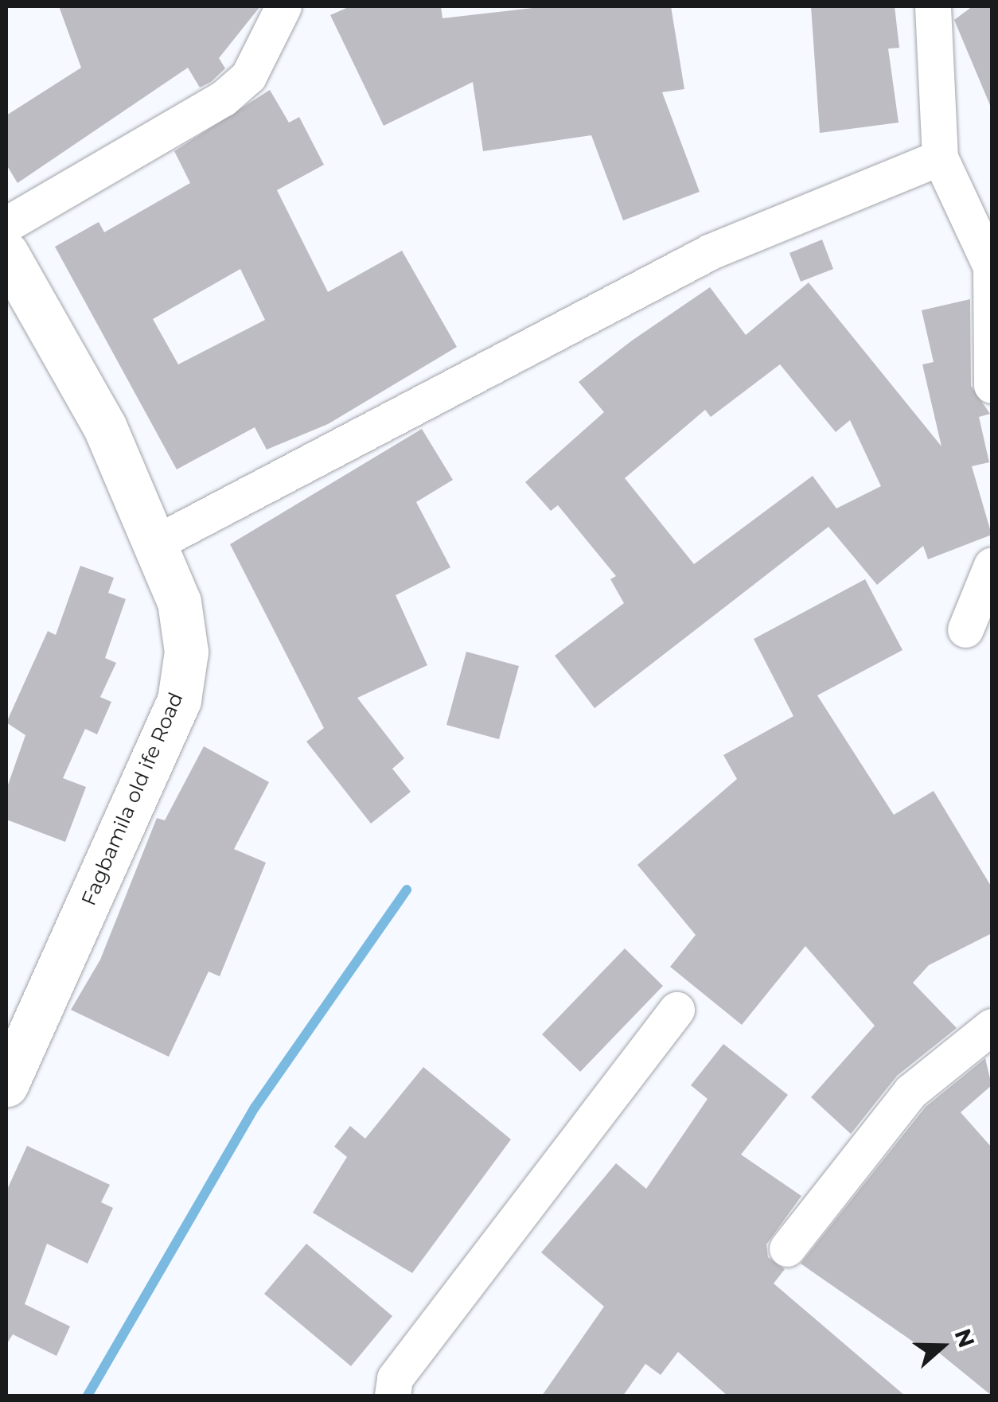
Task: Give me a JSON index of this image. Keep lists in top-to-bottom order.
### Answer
{
  "streets": {
    "street": ["Fagbamila old ife Road"]
  },
  "north": "right"
}
